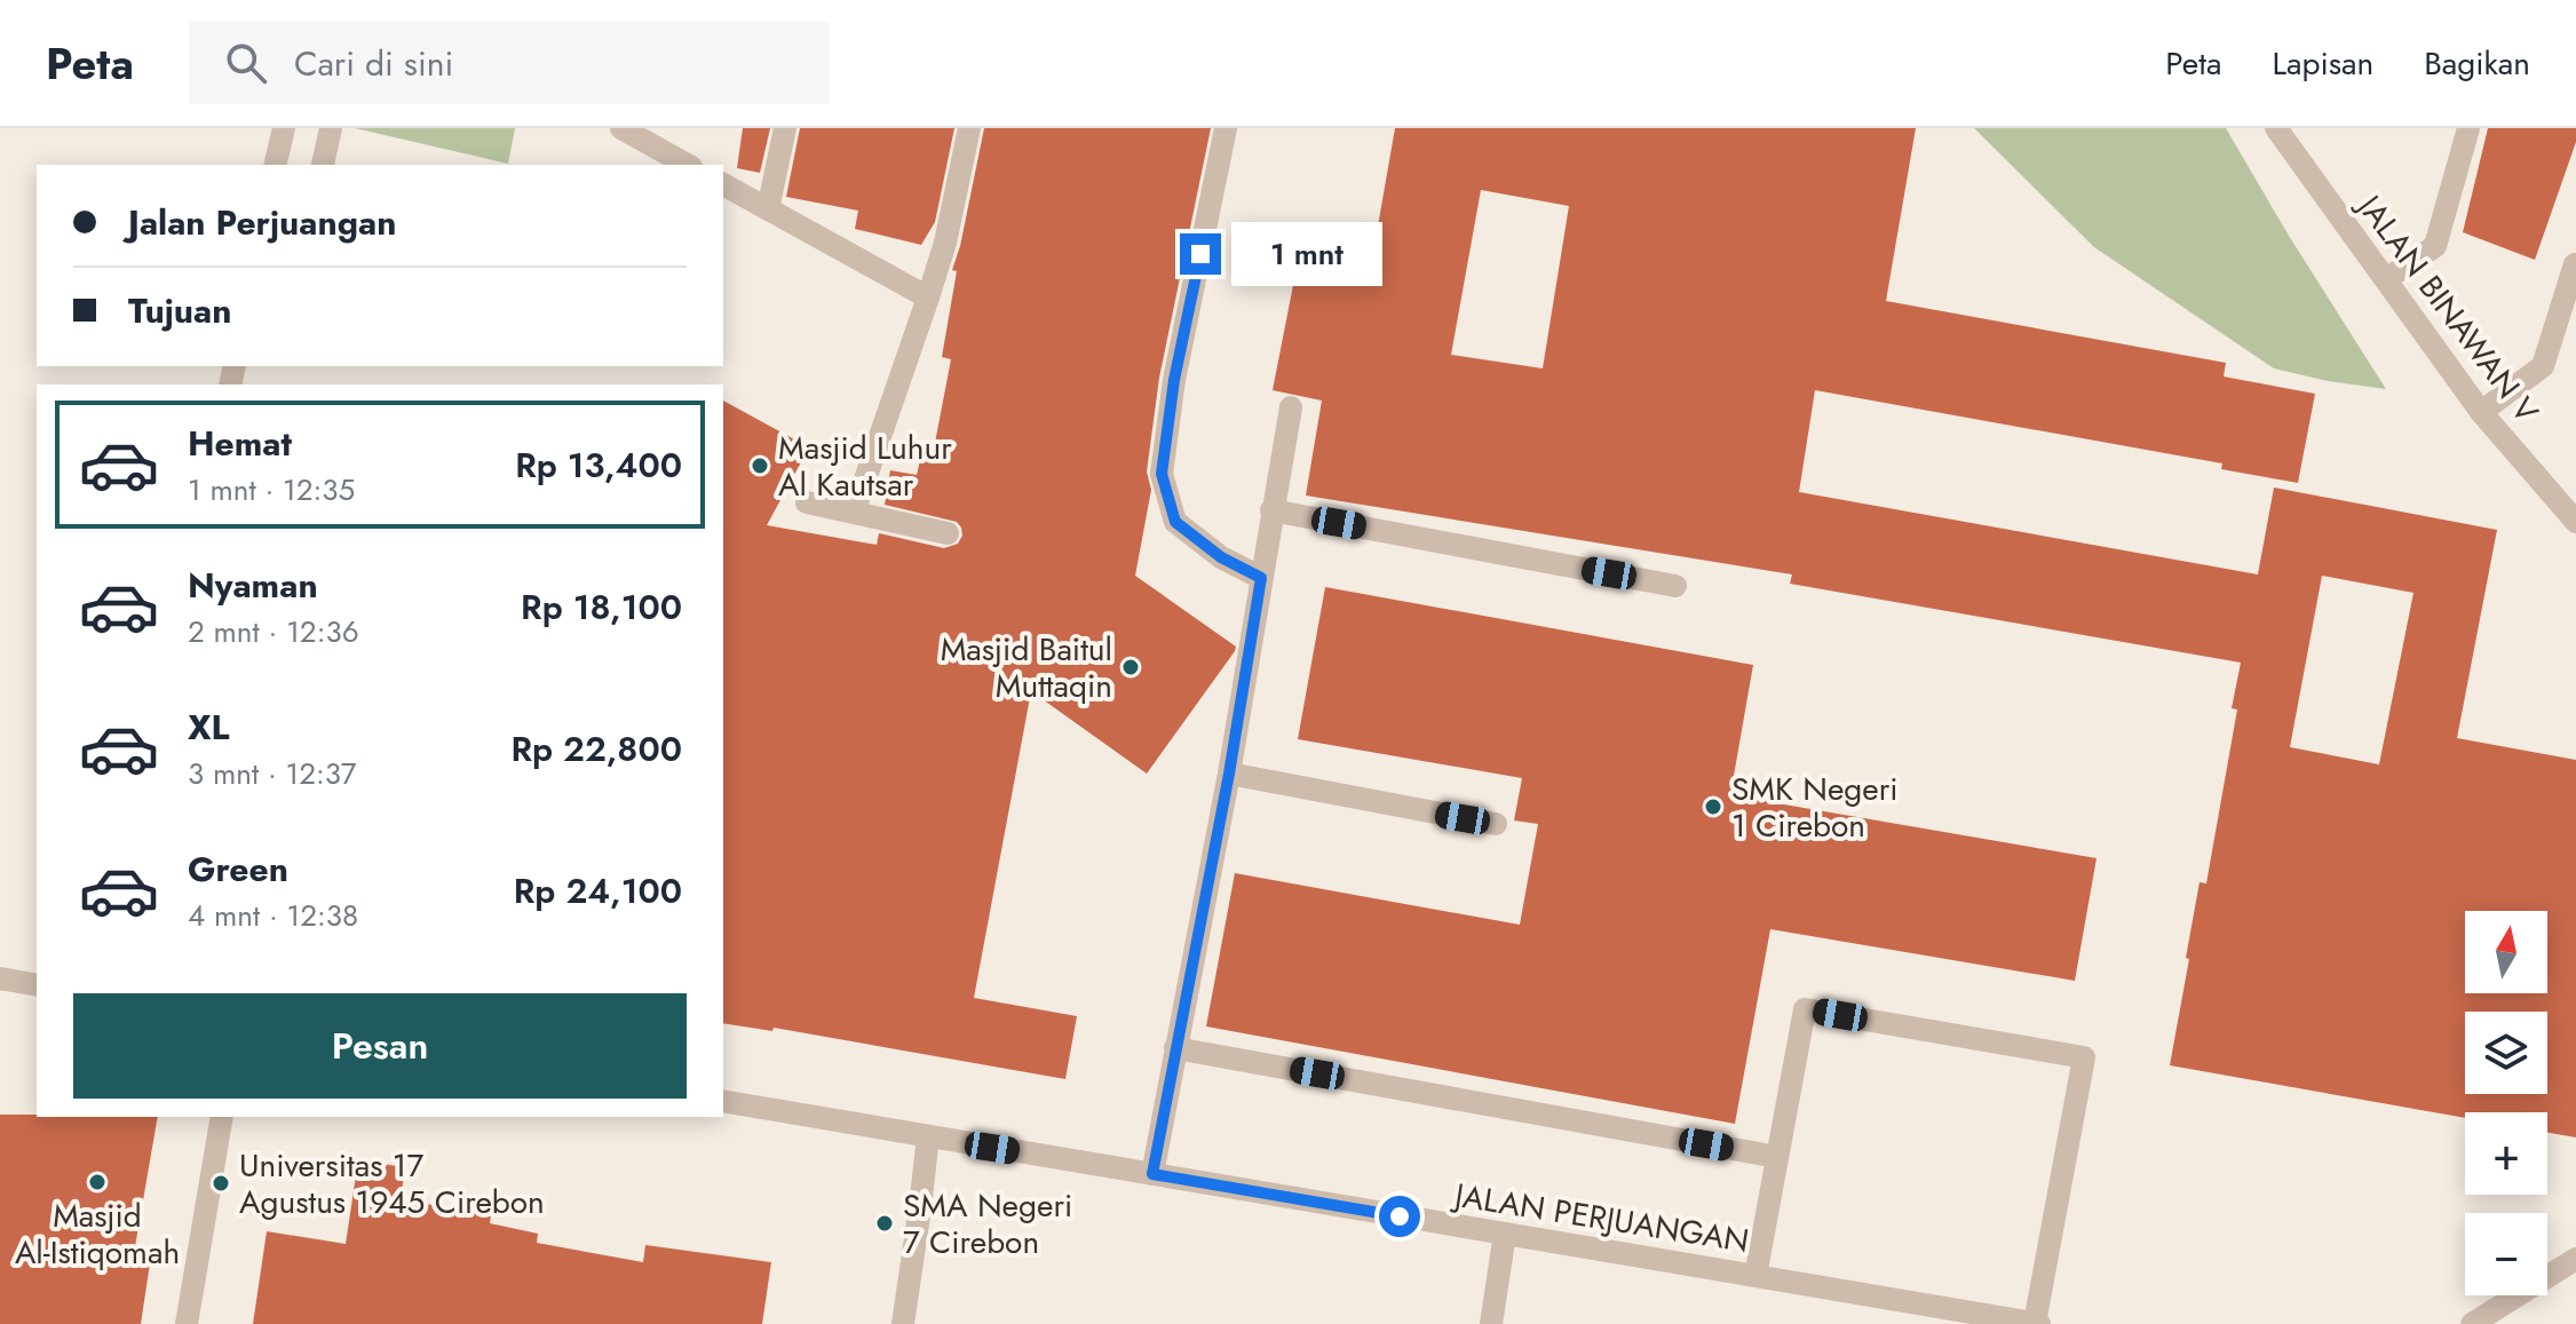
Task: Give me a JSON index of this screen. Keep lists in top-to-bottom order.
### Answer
{
  "streets": {
    "street": ["JALAN BINAWAN V", "JALAN PERJUANGAN"]
  },
  "places": [
    "Masjid Luhur Al Kautsar",
    "Masjid Baitul Muttaqin",
    "SMK Negeri 1 Cirebon",
    "Masjid Al-Istiqomah",
    "Universitas 17 Agustus 1945 Cirebon",
    "SMA Negeri 7 Cirebon"
  ],
  "north": "top",
  "page": {
    "header": "Peta",
    "search": "Cari di sini",
    "nav": ["Peta", "Lapisan", "Bagikan"],
    "banner": ["Jalan Perjuangan", "Tujuan"],
    "bubble": "1 mnt",
    "list": [
      {
        "name": "Hemat",
        "note": "1 mnt · 12:35",
        "value": "Rp 13,400"
      },
      {
        "name": "Nyaman",
        "note": "2 mnt · 12:36",
        "value": "Rp 18,100"
      },
      {
        "name": "XL",
        "note": "3 mnt · 12:37",
        "value": "Rp 22,800"
      },
      {
        "name": "Green",
        "note": "4 mnt · 12:38",
        "value": "Rp 24,100"
      }
    ],
    "map_buttons": ["+", "−"],
    "buttons": "Pesan"
  }
}
